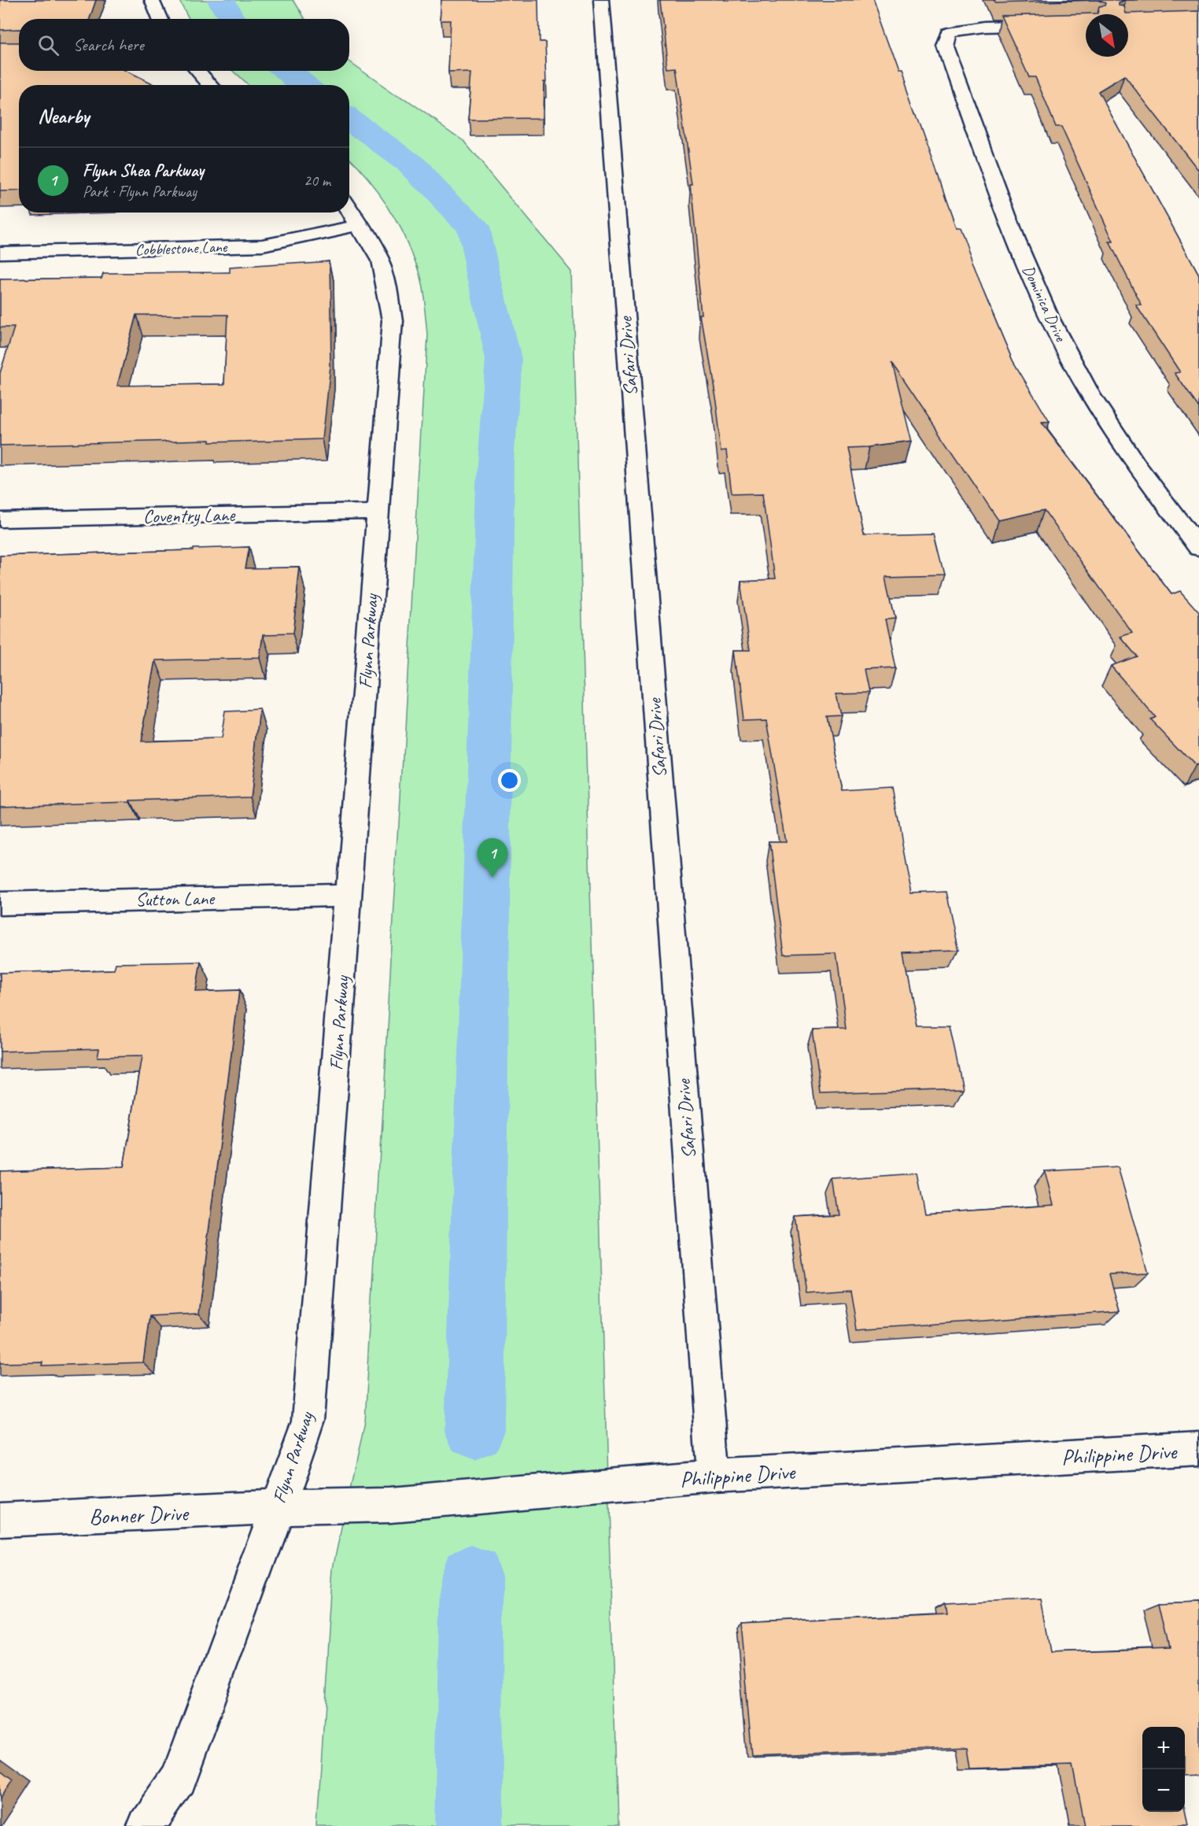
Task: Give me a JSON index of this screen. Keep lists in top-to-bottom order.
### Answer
{
  "streets": {
    "street": [
      "Cobblestone Lane",
      "Dominica Drive",
      "Safari Drive",
      "Coventry Lane",
      "Flynn Parkway",
      "Sutton Lane",
      "Philippine Drive",
      "Bonner Drive"
    ]
  },
  "crossings": [
    ["Cobblestone Lane", "Flynn Parkway"],
    ["Safari Drive", "Philippine Drive"],
    ["Coventry Lane", "Flynn Parkway"],
    ["Flynn Parkway", "Sutton Lane"],
    ["Flynn Parkway", "Philippine Drive"],
    ["Flynn Parkway", "Bonner Drive"],
    ["Philippine Drive", "Bonner Drive"]
  ],
  "north": "bottom right",
  "page": {
    "search": "Search here",
    "heading": "Nearby",
    "list": [
      {
        "mark": "1",
        "name": "Flynn Shea Parkway",
        "note": "Park · Flynn Parkway",
        "value": "20 m"
      }
    ],
    "pins": "1",
    "map_buttons": ["+", "−"]
  }
}
